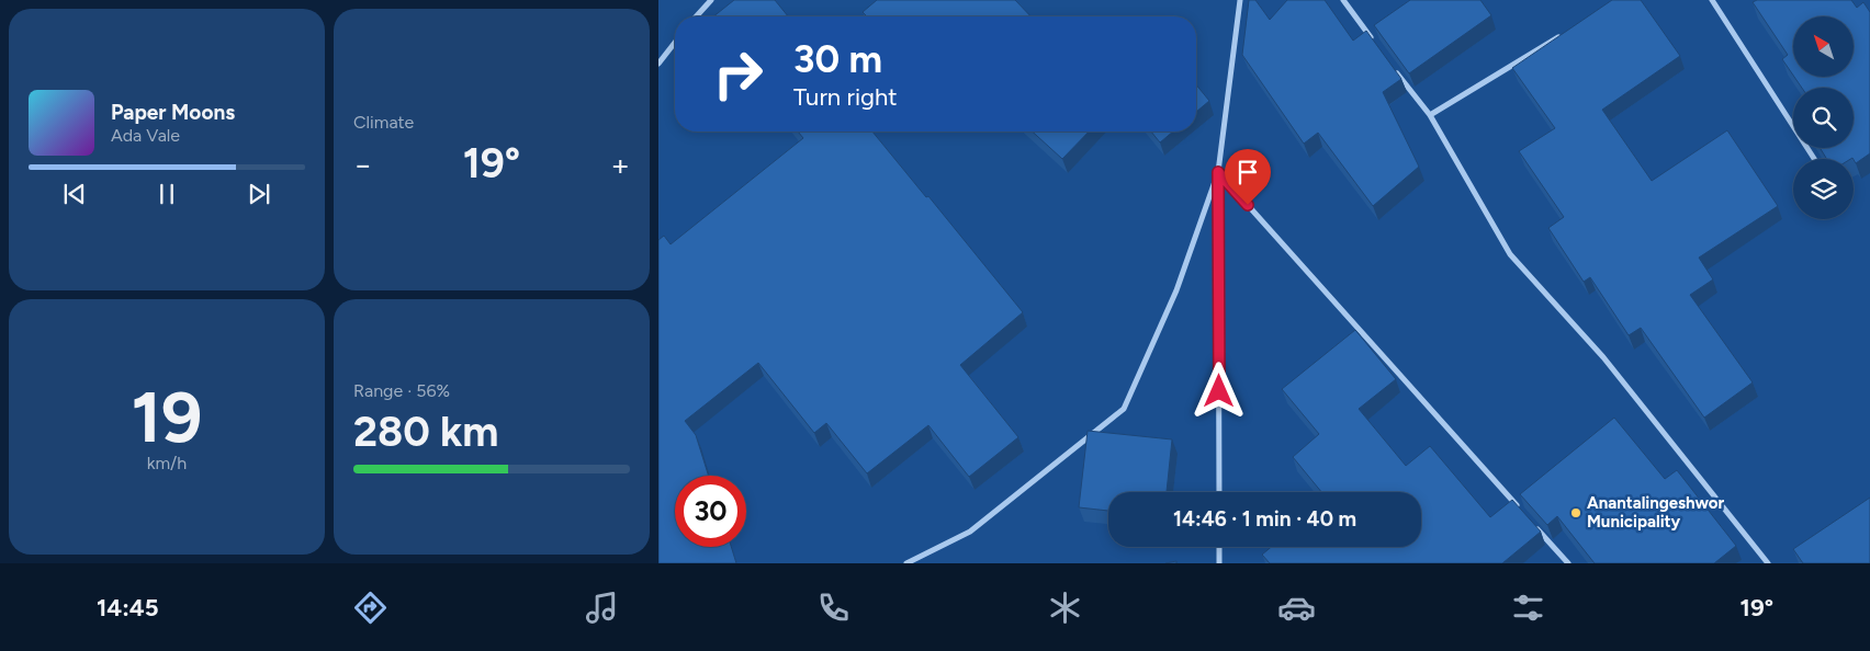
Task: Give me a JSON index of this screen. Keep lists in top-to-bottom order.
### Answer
{
  "places": ["Anantalingeshwor Municipality"],
  "north": "top left",
  "page": {
    "tile": [
      "Climate",
      ["19", "km/h"],
      ["Range · 56%", "280 km"]
    ],
    "turn": ["30 m", "Turn right"],
    "song": ["Paper Moons", "Ada Vale"],
    "heat": ["−", "19°", "+"],
    "limit": "30",
    "trip": "14:46 · 1 min · 40 m",
    "tabs": ["14:45", "19°"]
  }
}
